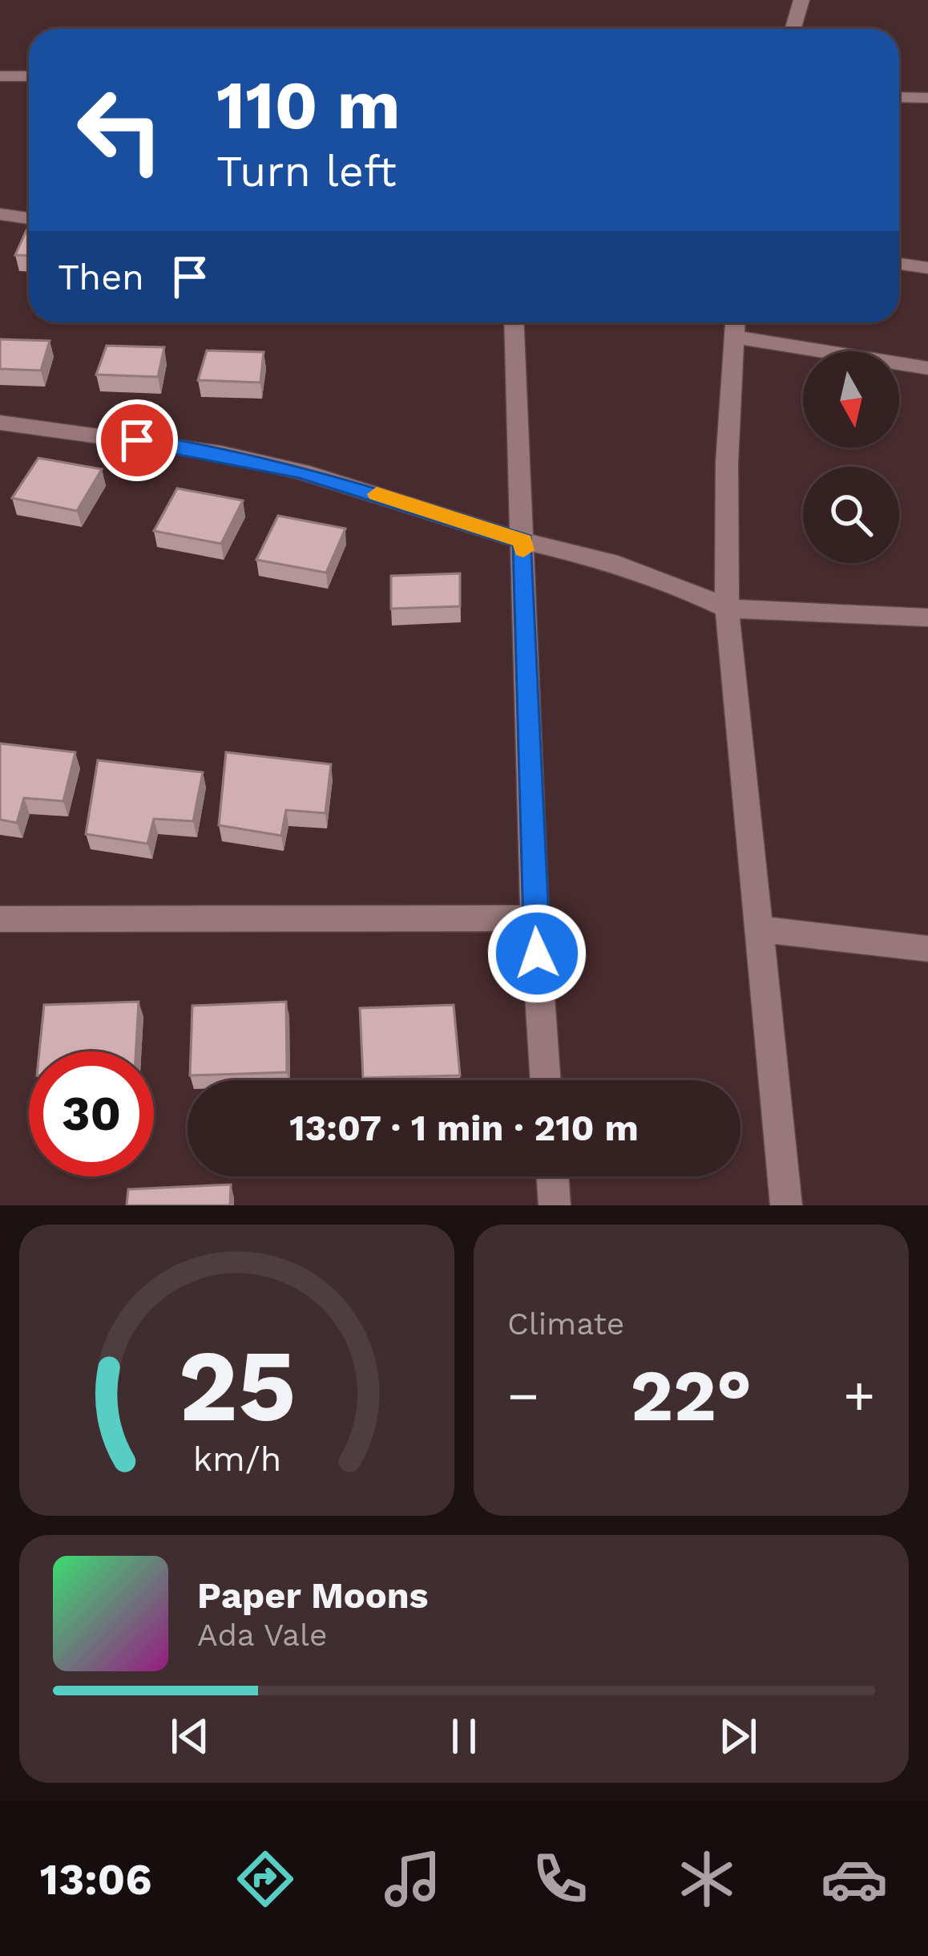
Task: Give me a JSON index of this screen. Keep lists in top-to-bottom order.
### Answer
{
  "north": "bottom",
  "page": {
    "turn": ["110 m", "Turn left"],
    "then": "Then",
    "limit": "30",
    "trip": "13:07 · 1 min · 210 m",
    "tile": "Climate",
    "heat": ["−", "22°", "+"],
    "song": ["Paper Moons", "Ada Vale"],
    "tabs": "13:06",
    "gauge": ["25", "km/h"]
  }
}
